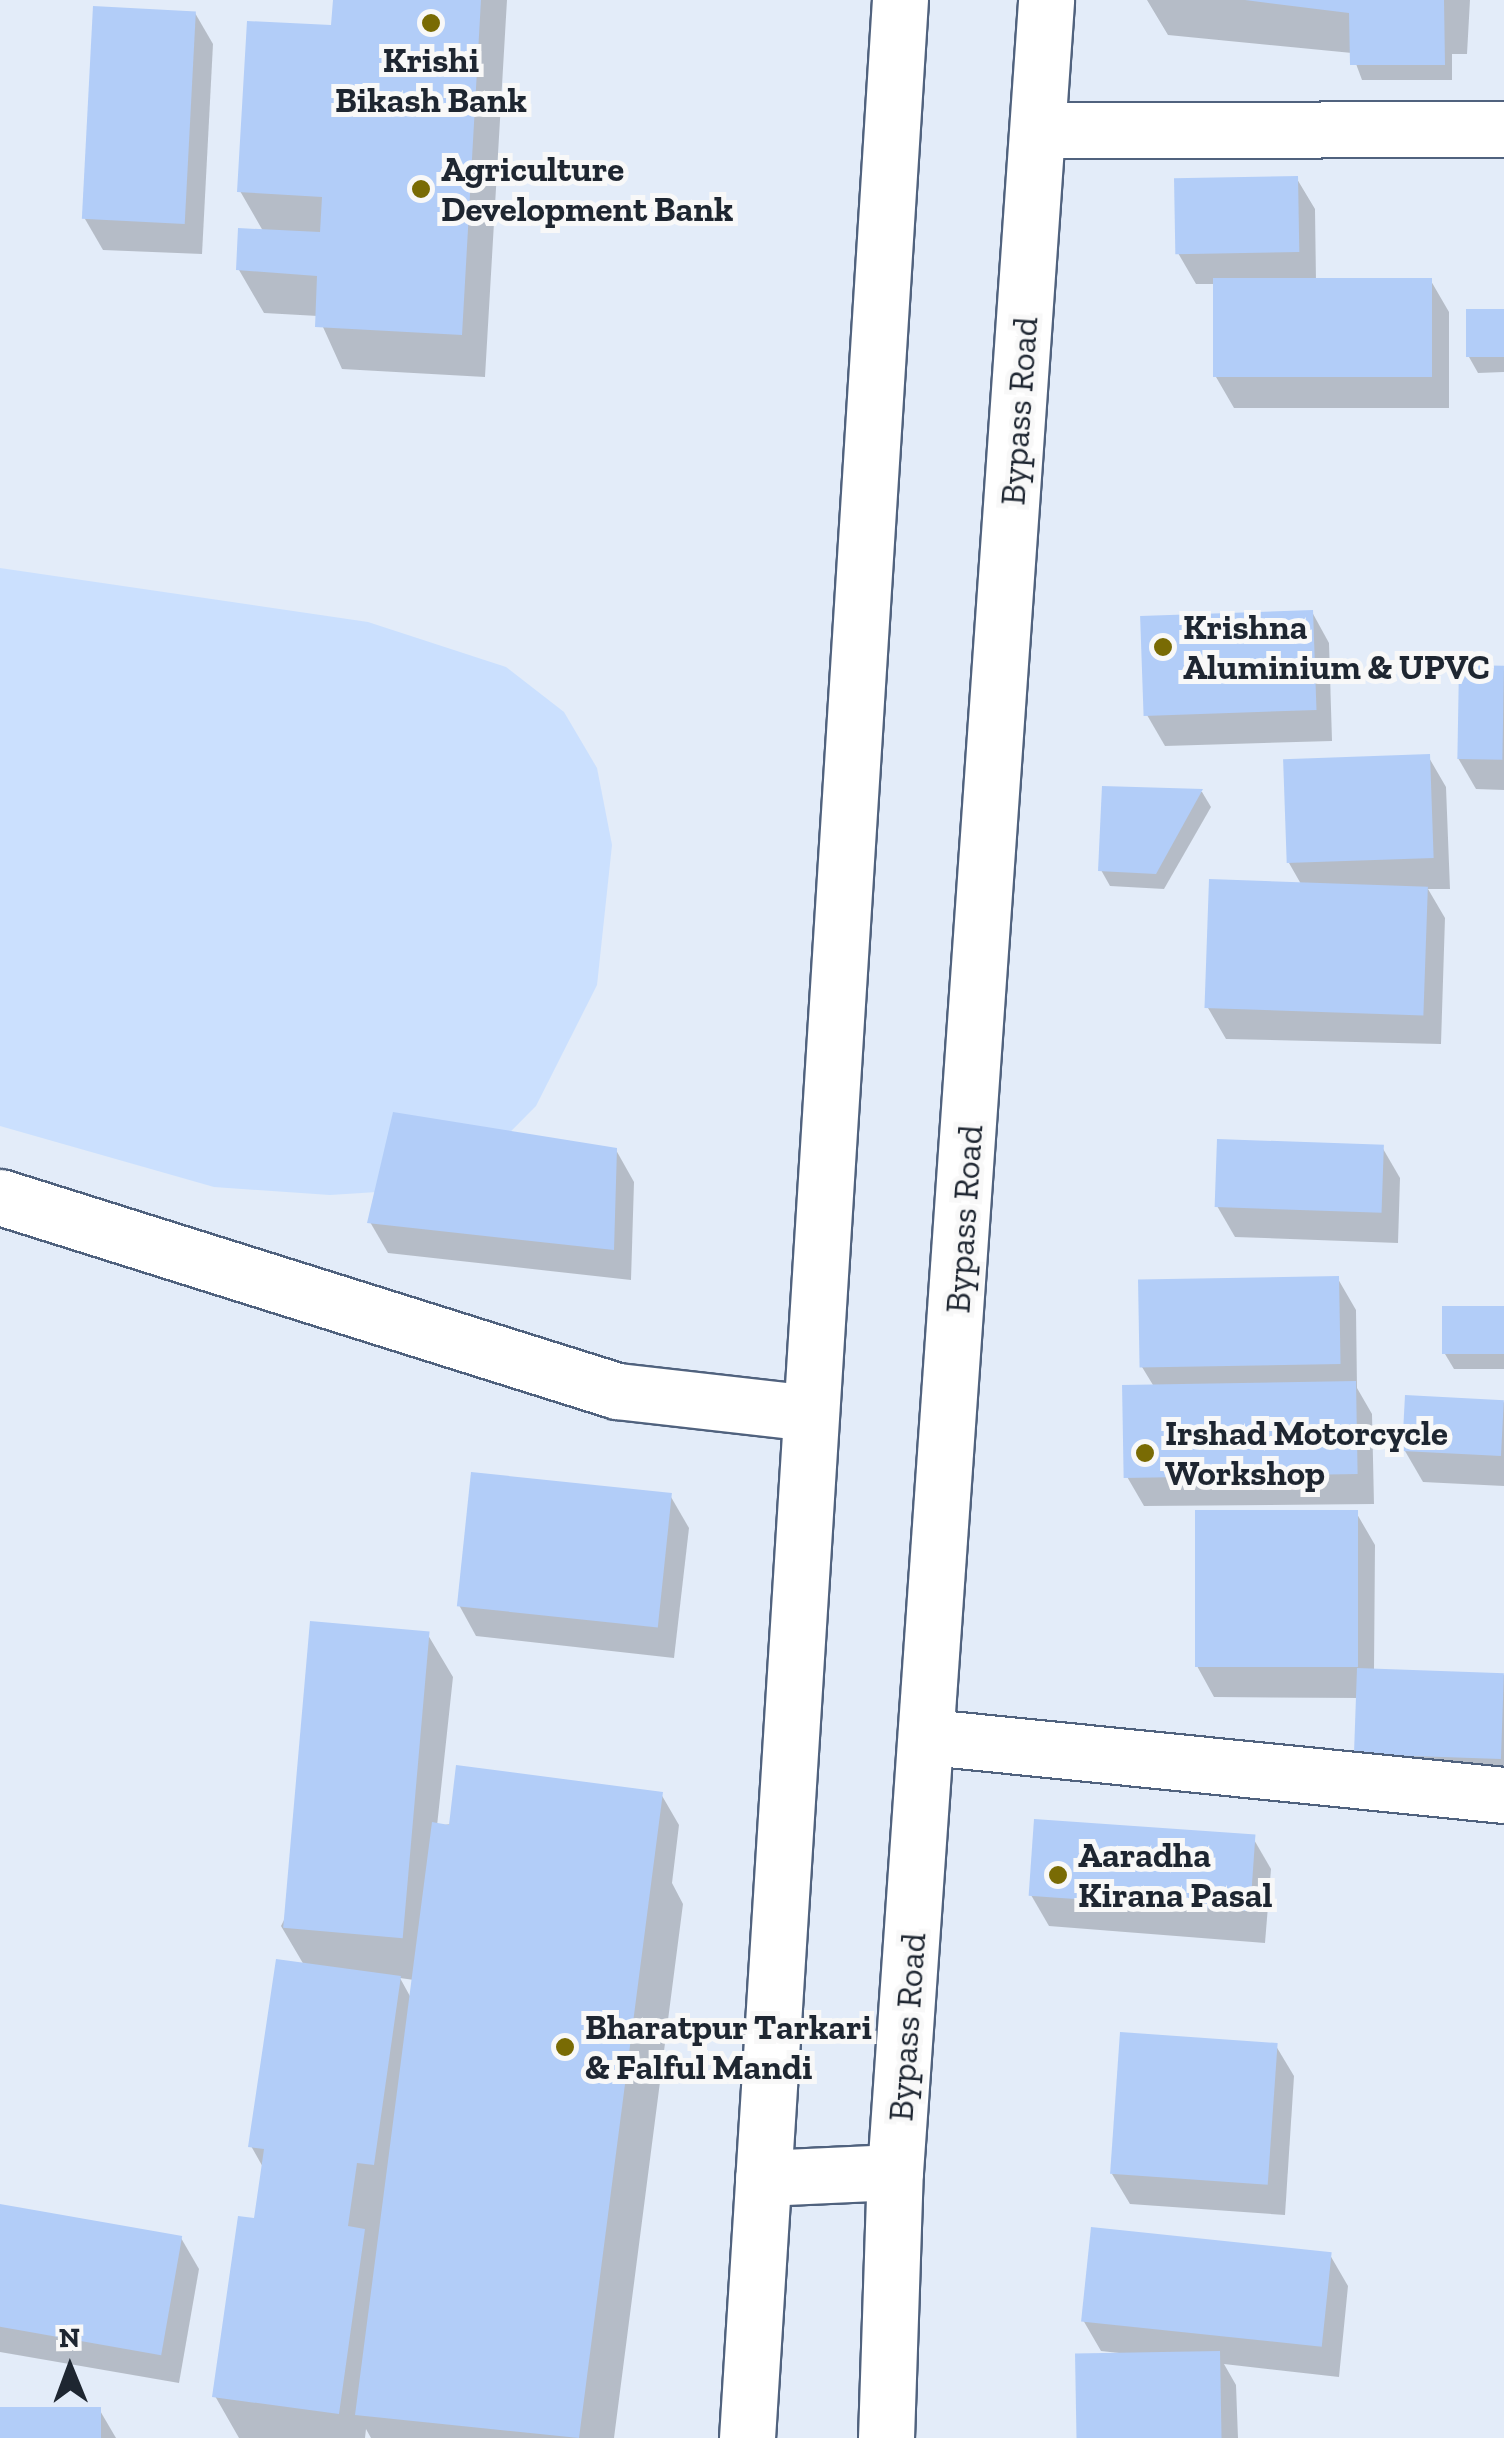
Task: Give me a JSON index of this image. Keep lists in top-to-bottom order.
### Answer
{
  "streets": {
    "main road": ["Bypass Road"]
  },
  "places": [
    "Krishi Bikash Bank",
    "Agriculture Development Bank",
    "Krishna Aluminium & UPVC",
    "Irshad Motorcycle Workshop",
    "Aaradha Kirana Pasal",
    "Bharatpur Tarkari & Falful Mandi"
  ],
  "north": "top"
}
